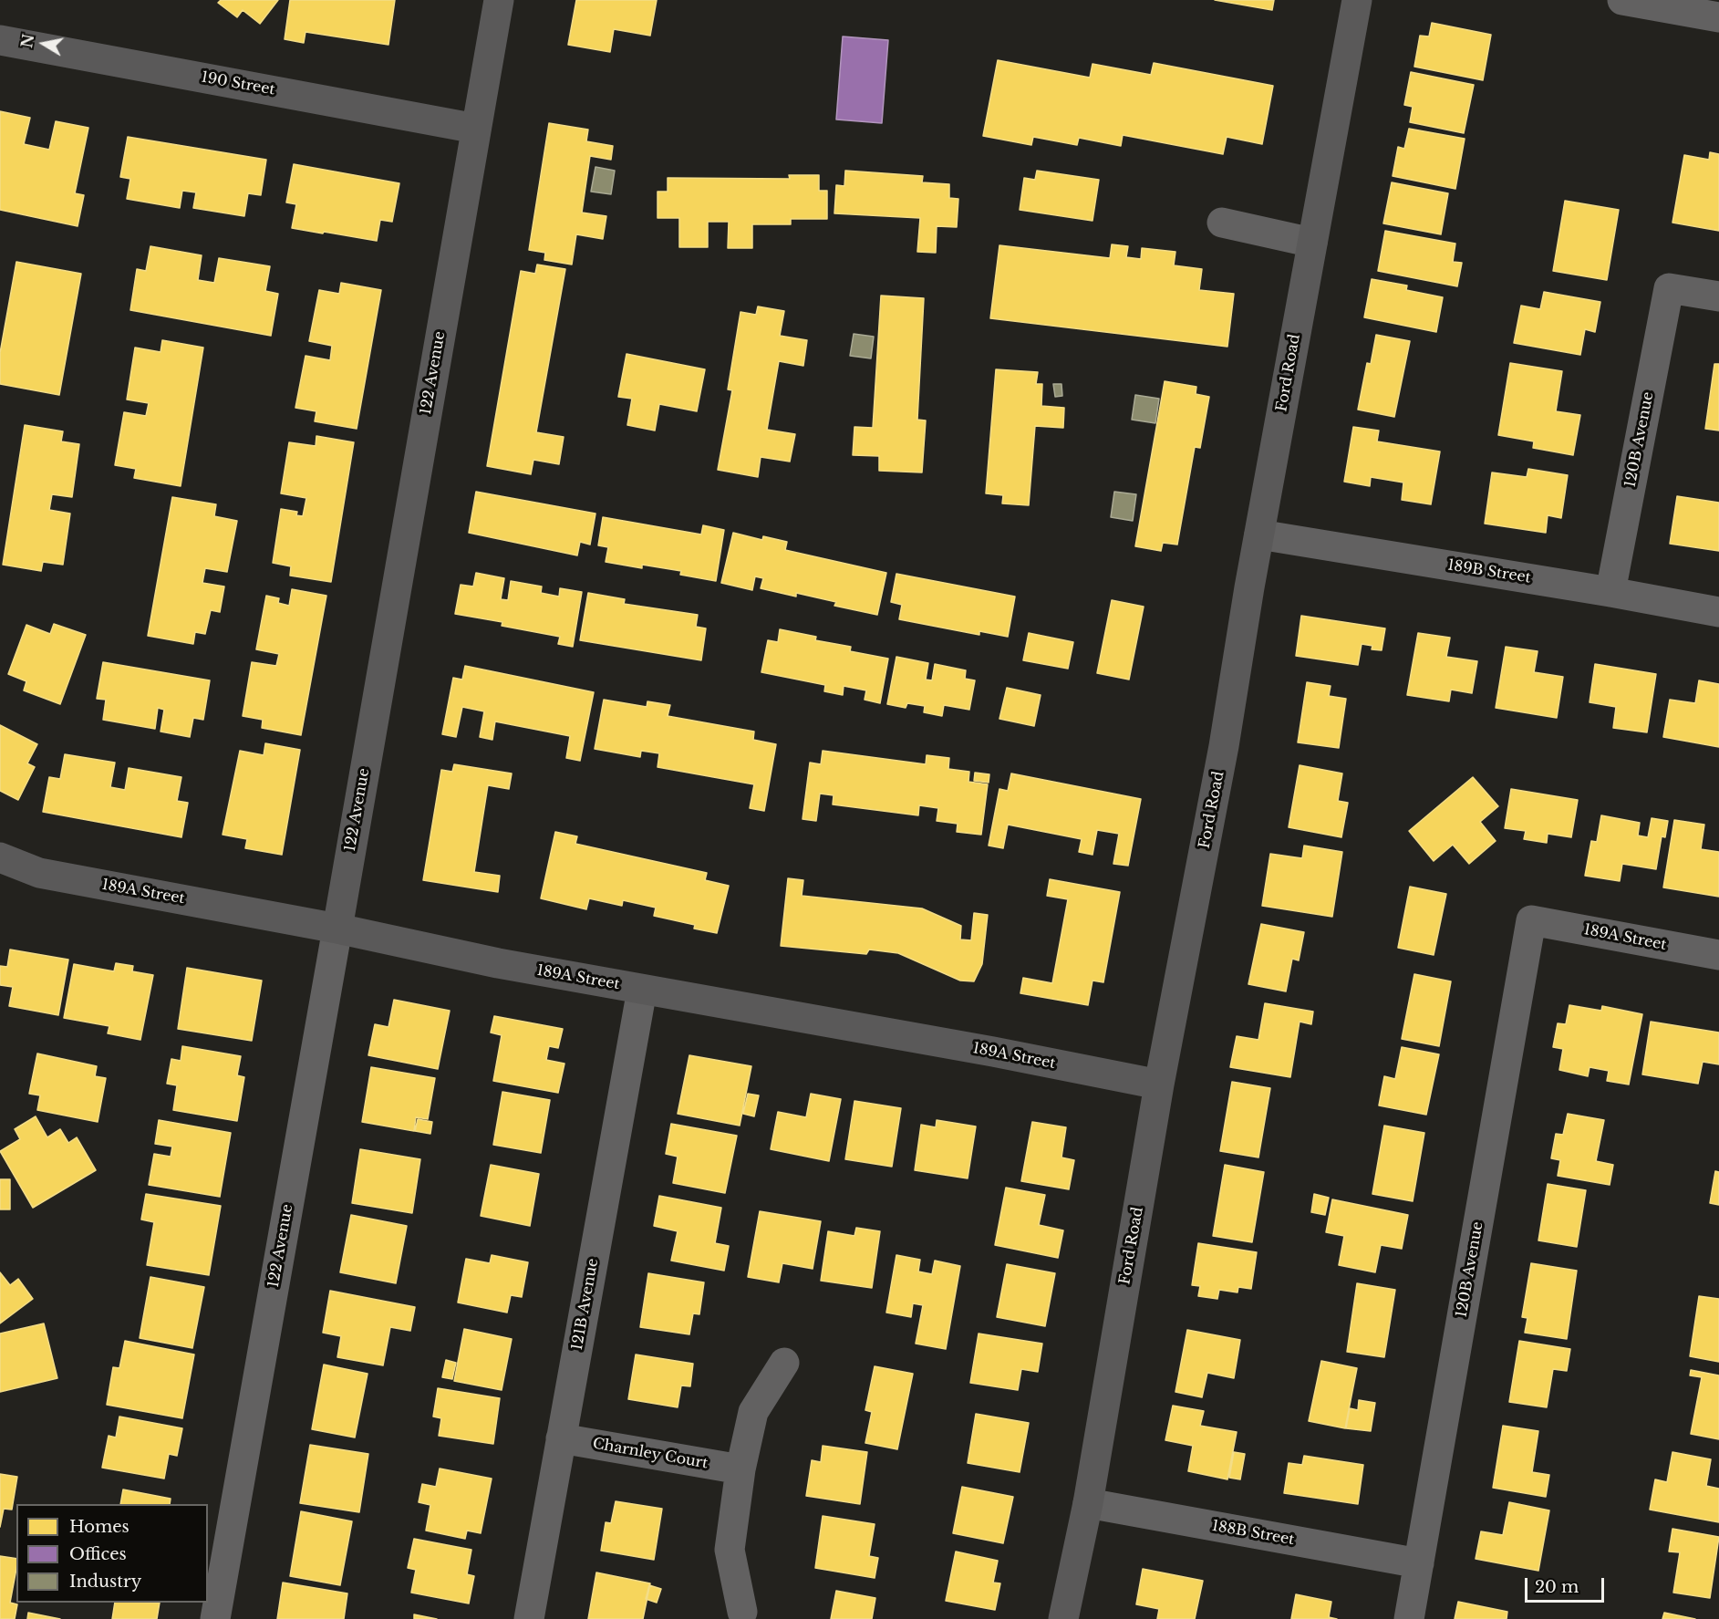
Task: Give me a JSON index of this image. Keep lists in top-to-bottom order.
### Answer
{
  "streets": {
    "street": [
      "190 Street",
      "122 Avenue",
      "Ford Road",
      "120B Avenue",
      "189B Street",
      "189A Street",
      "121B Avenue",
      "Charnley Court",
      "188B Street"
    ]
  },
  "crossings": [
    ["190 Street", "122 Avenue"],
    ["122 Avenue", "189A Street"],
    ["Ford Road", "189B Street"],
    ["Ford Road", "189A Street"],
    ["Ford Road", "188B Street"],
    ["120B Avenue", "189B Street"],
    ["120B Avenue", "189A Street"],
    ["120B Avenue", "188B Street"],
    ["189A Street", "121B Avenue"],
    ["121B Avenue", "Charnley Court"]
  ],
  "legend": ["Homes", "Offices", "Industry"],
  "scale_bar": "20 m",
  "north": "left"
}
